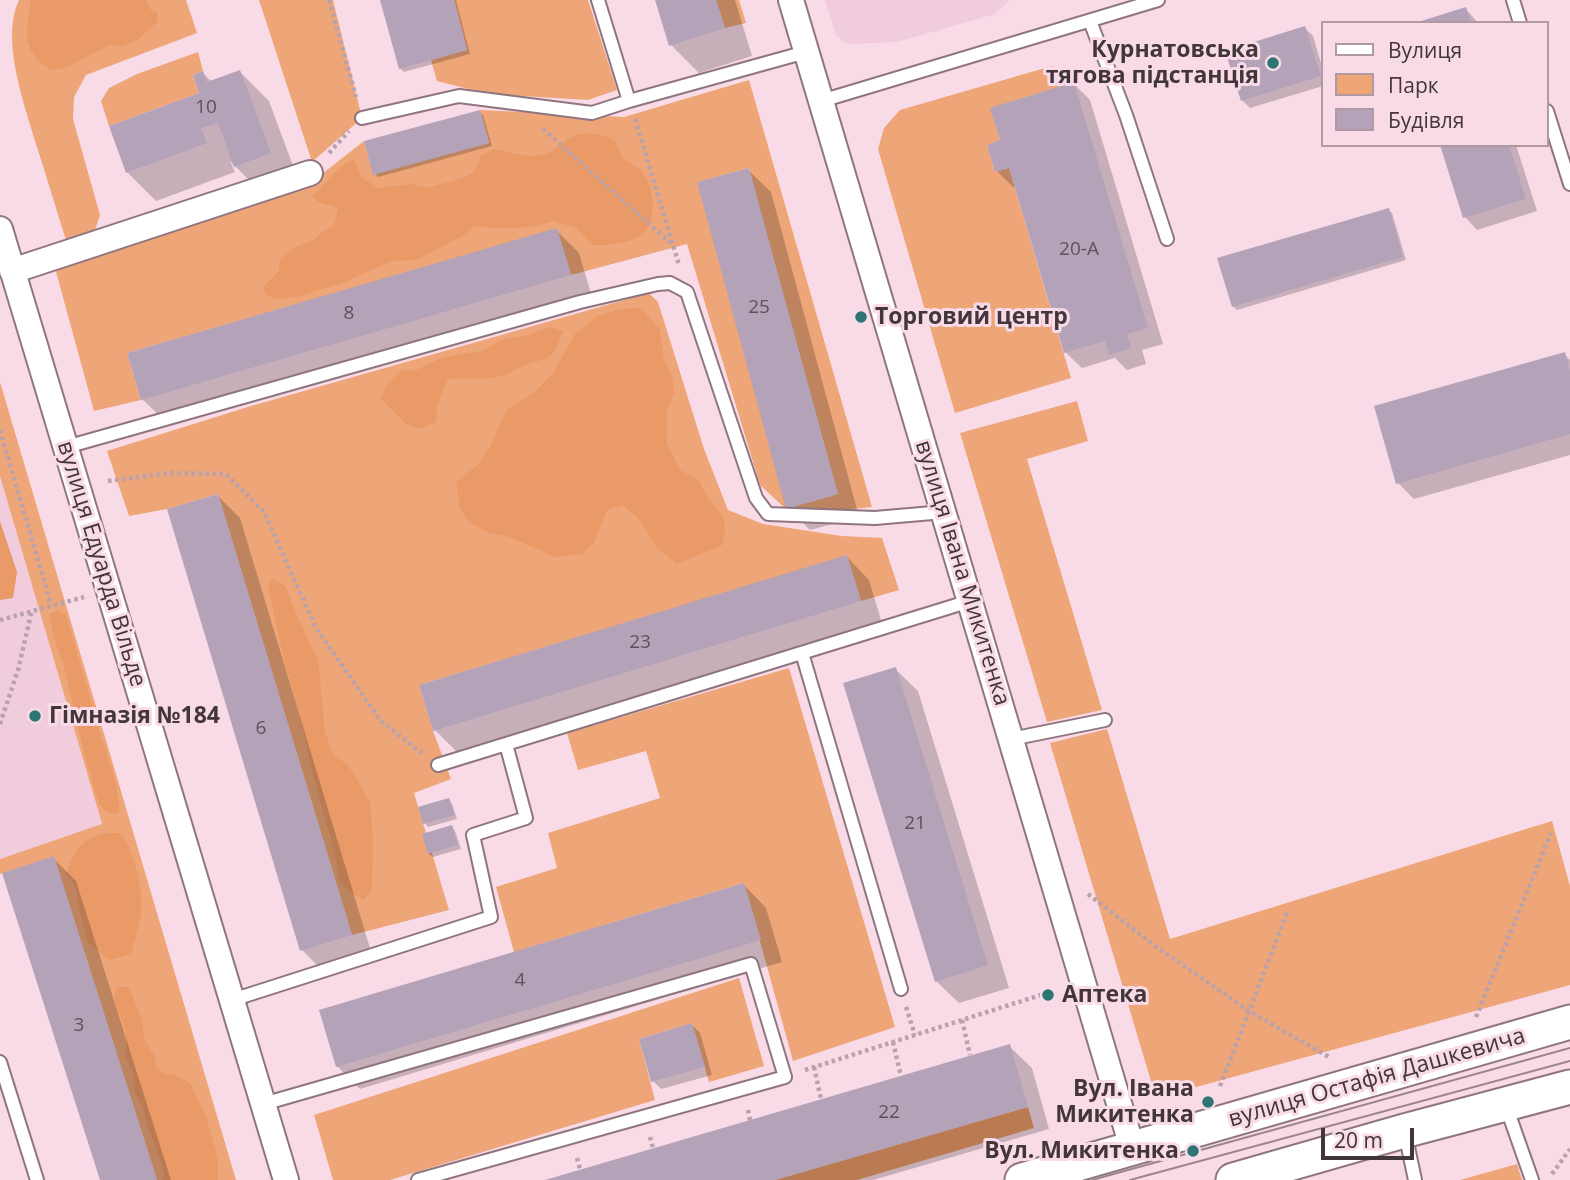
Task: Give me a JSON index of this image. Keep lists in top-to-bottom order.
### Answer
{
  "streets": {
    "street": ["вулиця Едуарда Вільде", "вулиця Івана Микитенка", "вулиця Остафія Дашкевича"]
  },
  "crossings": [
    ["вулиця Івана Микитенка", "вулиця Остафія Дашкевича"]
  ],
  "places": [
    "Курнатовська тягова пiдстанцiя",
    "Торговий центр",
    "Гімназія №184",
    "Аптека",
    "Вул. Івана Микитенка",
    "Вул. Микитенка"
  ],
  "house_numbers": [
    "10",
    "20-А",
    "25",
    "8",
    "23",
    "6",
    "21",
    "4",
    "3",
    "22"
  ],
  "legend": ["Вулиця", "Парк", "Будівля"],
  "scale_bar": "20 m"
}
